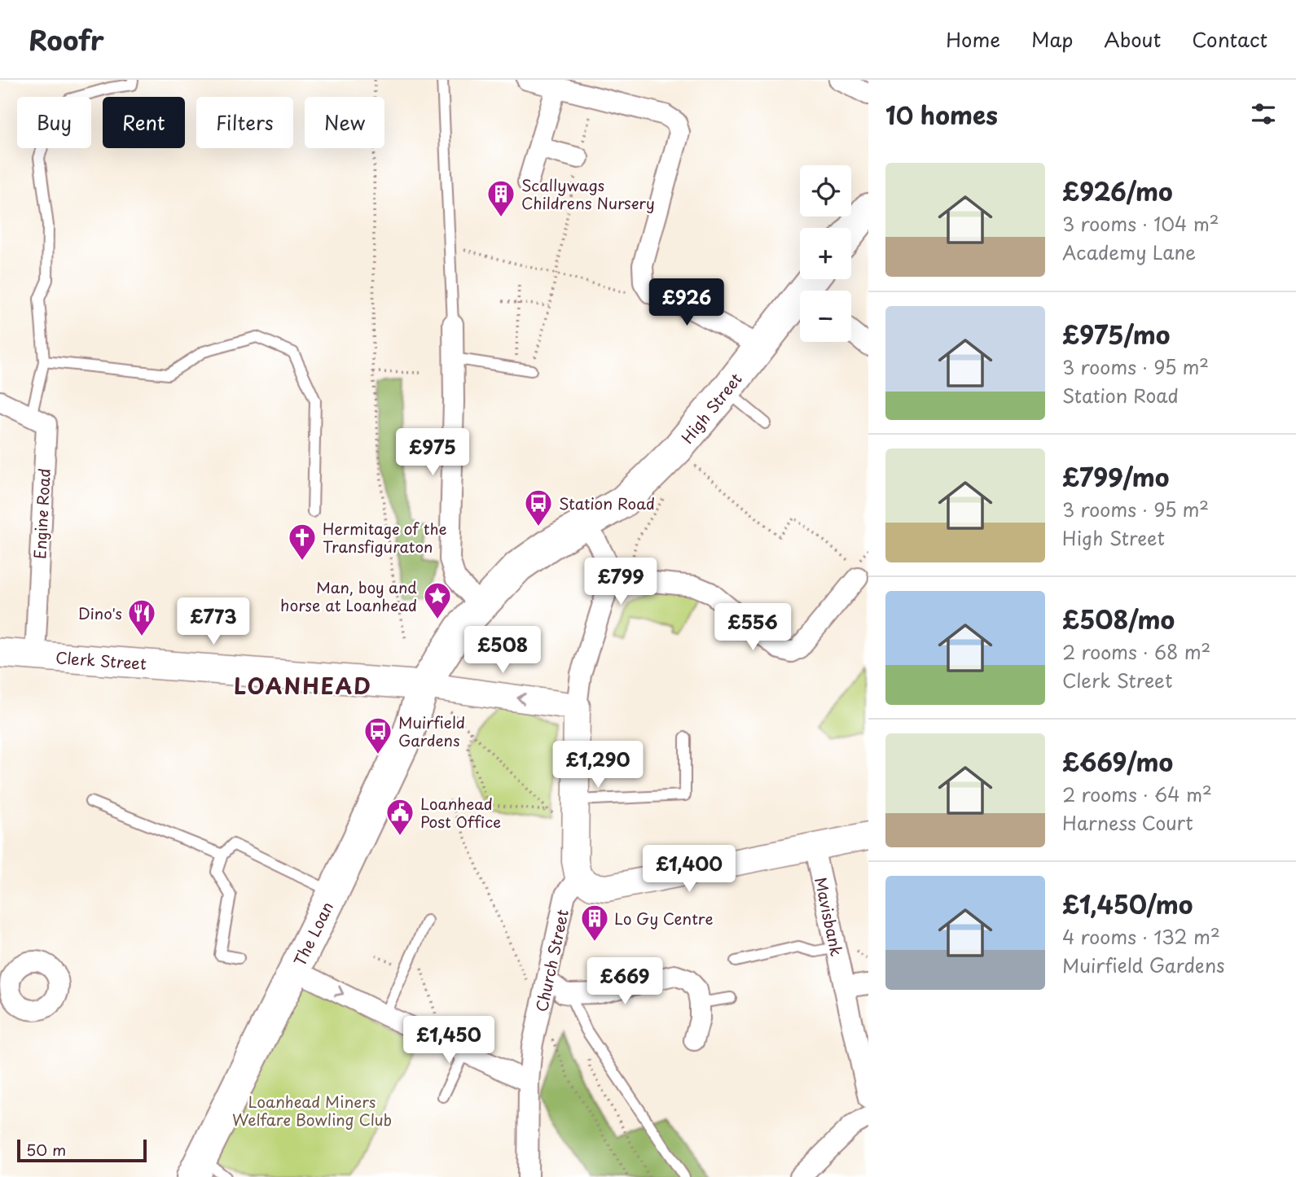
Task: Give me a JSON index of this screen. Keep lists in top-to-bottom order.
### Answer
{
  "streets": {
    "main road": ["High Street", "Clerk Street", "The Loan"],
    "street": ["Engine Road", "Mavisbank", "Church Street"]
  },
  "crossings": [
    ["High Street", "Clerk Street"],
    ["High Street", "The Loan"],
    ["Engine Road", "Clerk Street"],
    ["Clerk Street", "The Loan"]
  ],
  "districts": ["LOANHEAD"],
  "parks": ["Loanhead Miners Welfare Bowling Club"],
  "places": {
    "building": ["Scallywags Childrens Nursery", "Lo Gy Centre"],
    "bus stop": ["Station Road", "Muirfield Gardens"],
    "church": ["Hermitage of the Transfiguraton"],
    "place": ["Man, boy and horse at Loanhead"],
    "restaurant": ["Dino's"],
    "public building": ["Loanhead Post Office"]
  },
  "scale_bar": "50 m",
  "page": {
    "header": "Roofr",
    "nav": [
      "Home",
      "Map",
      "About",
      "Contact"
    ],
    "heading": "10 homes",
    "chip": [
      "Buy",
      "Rent",
      "Filters",
      "New"
    ],
    "list": [
      {
        "name": "£926/mo",
        "note": "3 rooms · 104 m² · Academy Lane"
      },
      {
        "name": "£975/mo",
        "note": "3 rooms · 95 m² · Station Road"
      },
      {
        "name": "£799/mo",
        "note": "3 rooms · 95 m² · High Street"
      },
      {
        "name": "£508/mo",
        "note": "2 rooms · 68 m² · Clerk Street"
      },
      {
        "name": "£669/mo",
        "note": "2 rooms · 64 m² · Harness Court"
      },
      {
        "name": "£1,450/mo",
        "note": "4 rooms · 132 m² · Muirfield Gardens"
      }
    ],
    "map_buttons": ["+", "−"],
    "price": [
      "£926",
      "£975",
      "£799",
      "£773",
      "£556",
      "£508",
      "£1,290",
      "£1,400",
      "£669",
      "£1,450"
    ],
    "scale": "50 m"
  }
}
